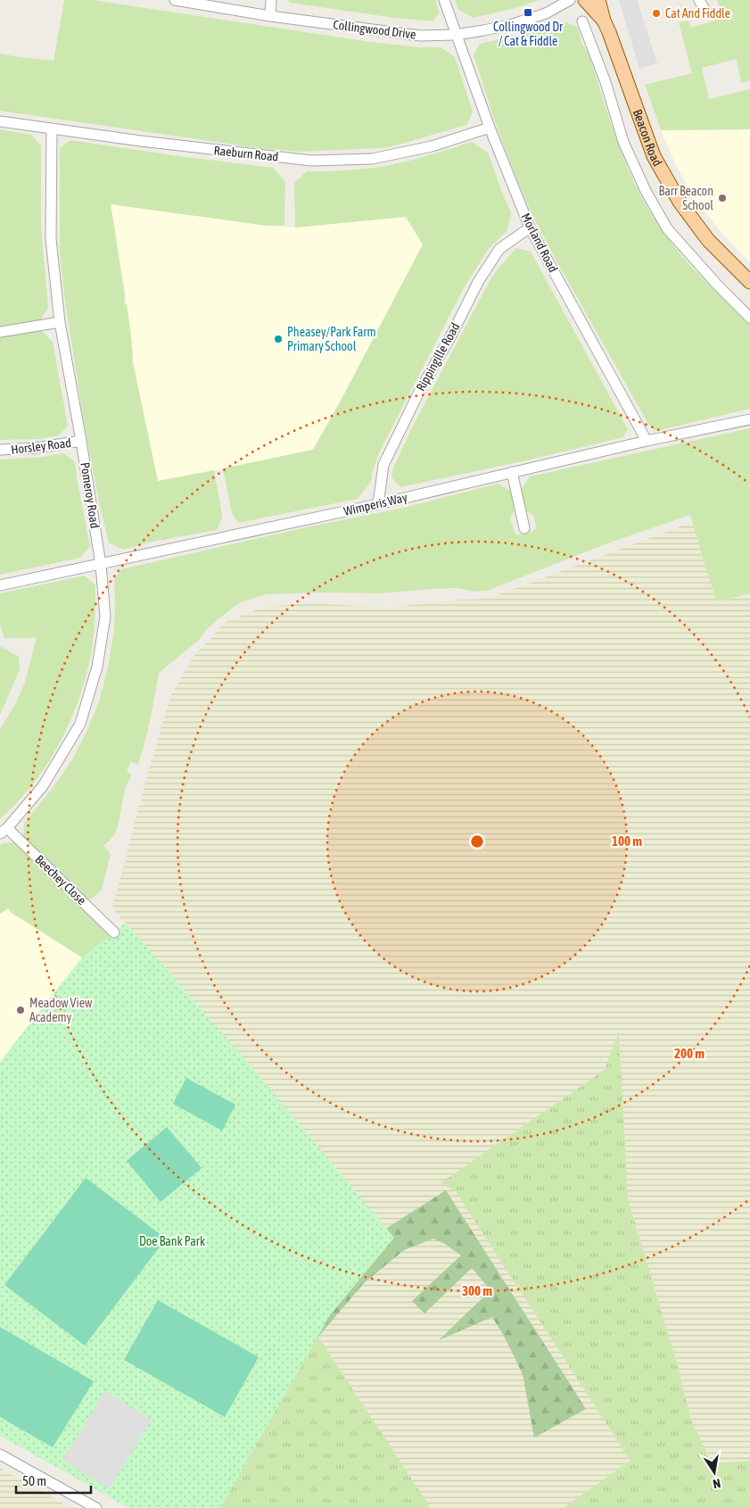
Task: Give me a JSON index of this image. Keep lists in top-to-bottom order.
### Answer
{
  "streets": {
    "main road": ["Beacon Road"],
    "street": [
      "Collingwood Drive",
      "Raeburn Road",
      "Morland Road",
      "Rippingille Road",
      "Horsley Road",
      "Pomeroy Road",
      "Wimperis Way",
      "Beechey Close"
    ]
  },
  "crossings": [
    ["Collingwood Drive", "Morland Road"],
    ["Raeburn Road", "Morland Road"],
    ["Raeburn Road", "Pomeroy Road"],
    ["Morland Road", "Rippingille Road"],
    ["Morland Road", "Wimperis Way"],
    ["Rippingille Road", "Wimperis Way"],
    ["Horsley Road", "Pomeroy Road"],
    ["Pomeroy Road", "Wimperis Way"],
    ["Pomeroy Road", "Beechey Close"]
  ],
  "parks": ["Doe Bank Park"],
  "places": {
    "transit": ["Collingwood Dr / Cat & Fiddle"],
    "other": [
      "Cat And Fiddle",
      "Barr Beacon School",
      "Pheasey/Park Farm Primary School",
      "Meadow View Academy"
    ]
  },
  "scale_bar": "50 m",
  "north": "bottom",
  "rings": ["100 m", "200 m", "300 m"]
}
